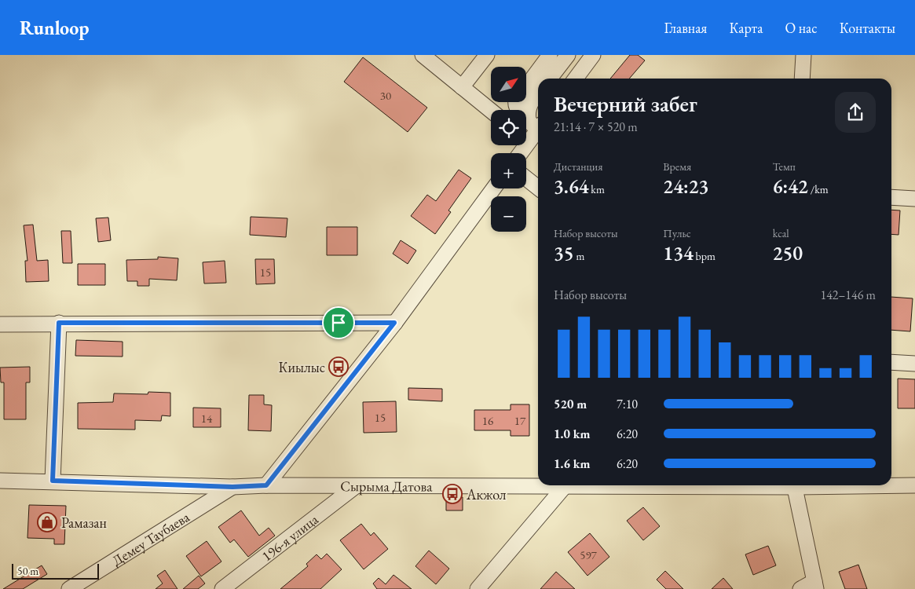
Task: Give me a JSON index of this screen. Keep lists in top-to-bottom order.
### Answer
{
  "streets": {
    "street": ["Сырыма Датова", "196-я улица", "Демеу Таубаева"]
  },
  "crossings": [
    ["Сырыма Датова", "196-я улица"],
    ["Сырыма Датова", "Демеу Таубаева"]
  ],
  "places": {
    "bus stop": ["Киылыс", "Акжол"],
    "shop": ["Рамазан"]
  },
  "house_numbers": [
    "30",
    "15",
    "15",
    "14",
    "16",
    "17",
    "597"
  ],
  "scale_bar": "50 m",
  "north": "top right",
  "page": {
    "header": "Runloop",
    "nav": [
      "Главная",
      "Карта",
      "О нас",
      "Контакты"
    ],
    "map_buttons": ["+", "−"],
    "heading": ["Вечерний забег", "21:14 · 7 × 520 m"],
    "stats": [
      ["Дистанция", "3.64 km"],
      ["Время", "24:23"],
      ["Темп", "6:42 /km"],
      ["Набор высоты", "35 m"],
      ["Пульс", "134 bpm"],
      ["kcal", "250"]
    ],
    "chart": ["Набор высоты", "142–146 m"],
    "list": [
      {
        "name": "520 m",
        "note": "7:10"
      },
      {
        "name": "1.0 km",
        "note": "6:20"
      },
      {
        "name": "1.6 km",
        "note": "6:20"
      }
    ],
    "scale": "50 m"
  }
}
